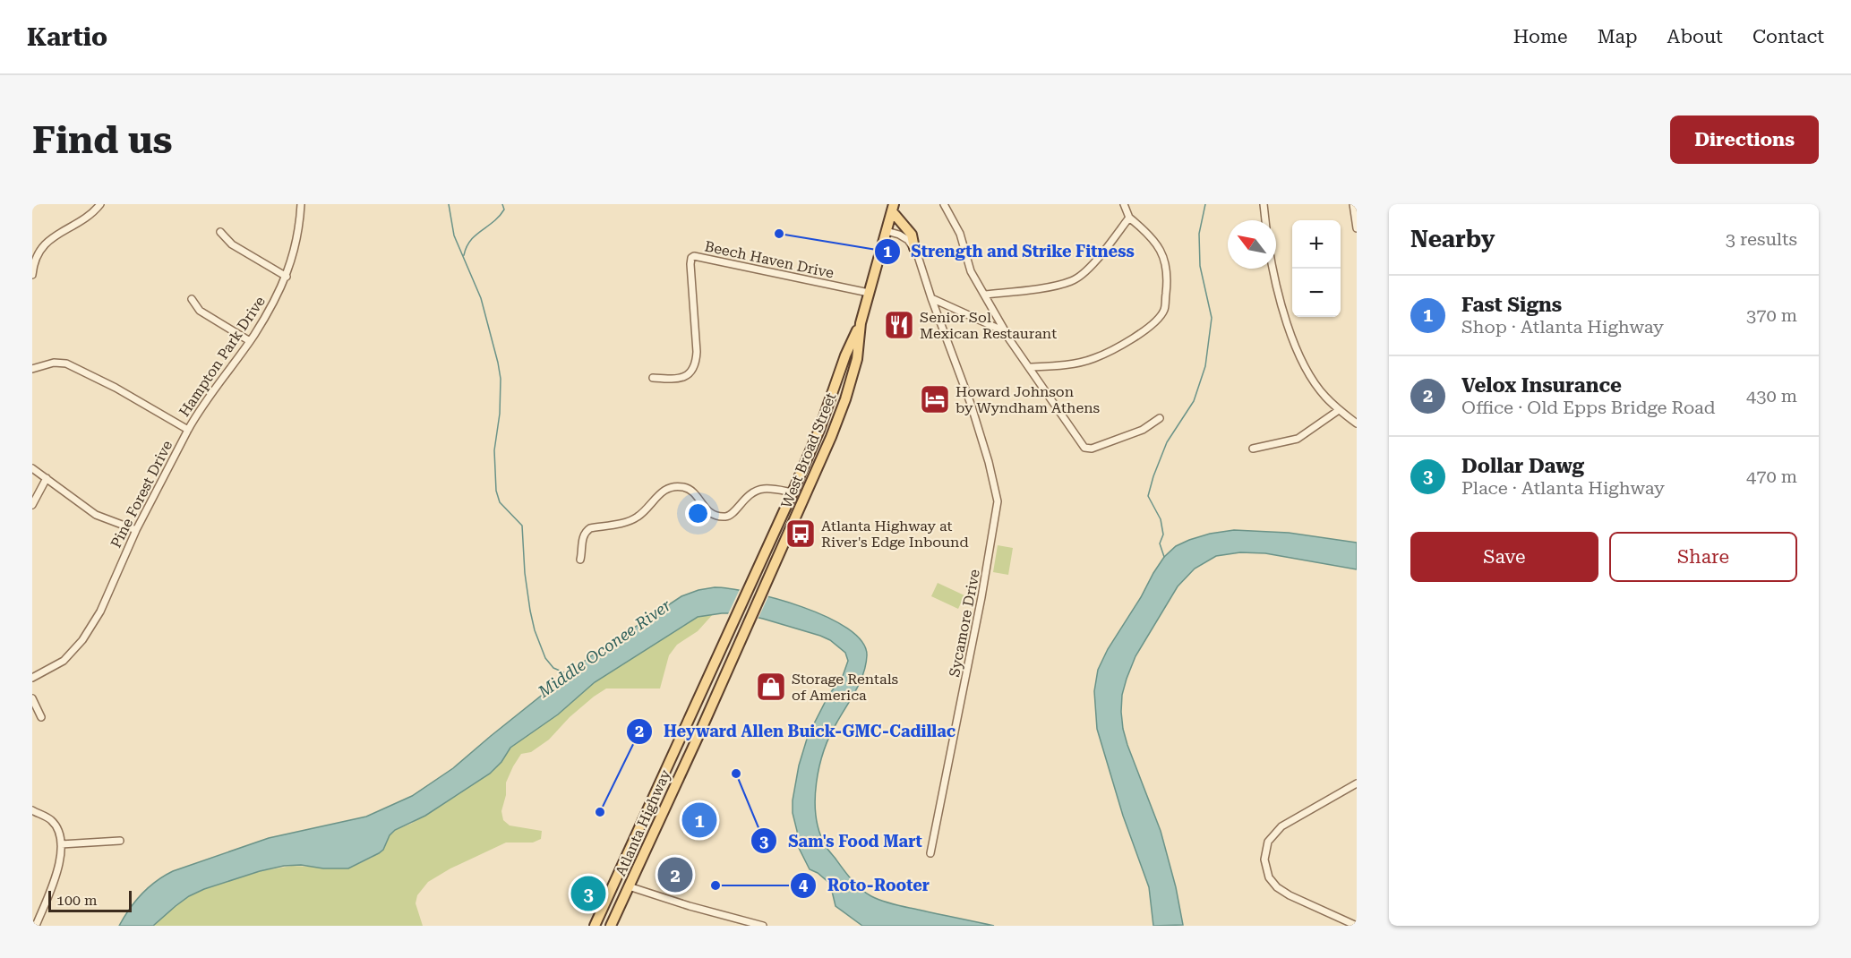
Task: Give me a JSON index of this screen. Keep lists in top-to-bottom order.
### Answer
{
  "streets": {
    "main road": ["West Broad Street", "Atlanta Highway"],
    "street": [
      "Beech Haven Drive",
      "Hampton Park Drive",
      "Pine Forest Drive",
      "Sycamore Drive"
    ]
  },
  "crossings": [
    ["Beech Haven Drive", "West Broad Street"],
    ["Hampton Park Drive", "Pine Forest Drive"],
    ["West Broad Street", "Atlanta Highway"]
  ],
  "water": ["Middle Oconee River"],
  "places": {
    "other": [
      "Strength and Strike Fitness",
      "Sam's Food Mart",
      "Heyward Allen Buick-GMC-Cadillac",
      "Roto-Rooter"
    ],
    "restaurant": ["Senior Sol Mexican Restaurant"],
    "hotel": ["Howard Johnson by Wyndham Athens"],
    "bus stop": ["Atlanta Highway at River's Edge Inbound"],
    "shop": ["Storage Rentals of America"]
  },
  "scale_bar": "100 m",
  "north": "top left",
  "page": {
    "header": "Kartio",
    "nav": [
      "Home",
      "Map",
      "About",
      "Contact"
    ],
    "buttons": [
      "Directions",
      ["Save", "Share"]
    ],
    "title": "Find us",
    "heading": ["Nearby", "3 results"],
    "map_buttons": ["+", "−"],
    "list": [
      {
        "mark": "1",
        "name": "Fast Signs",
        "note": "Shop · Atlanta Highway",
        "value": "370 m"
      },
      {
        "mark": "2",
        "name": "Velox Insurance",
        "note": "Office · Old Epps Bridge Road",
        "value": "430 m"
      },
      {
        "mark": "3",
        "name": "Dollar Dawg",
        "note": "Place · Atlanta Highway",
        "value": "470 m"
      }
    ],
    "pins": ["1", "2", "3"],
    "scale": "100 m"
  }
}
